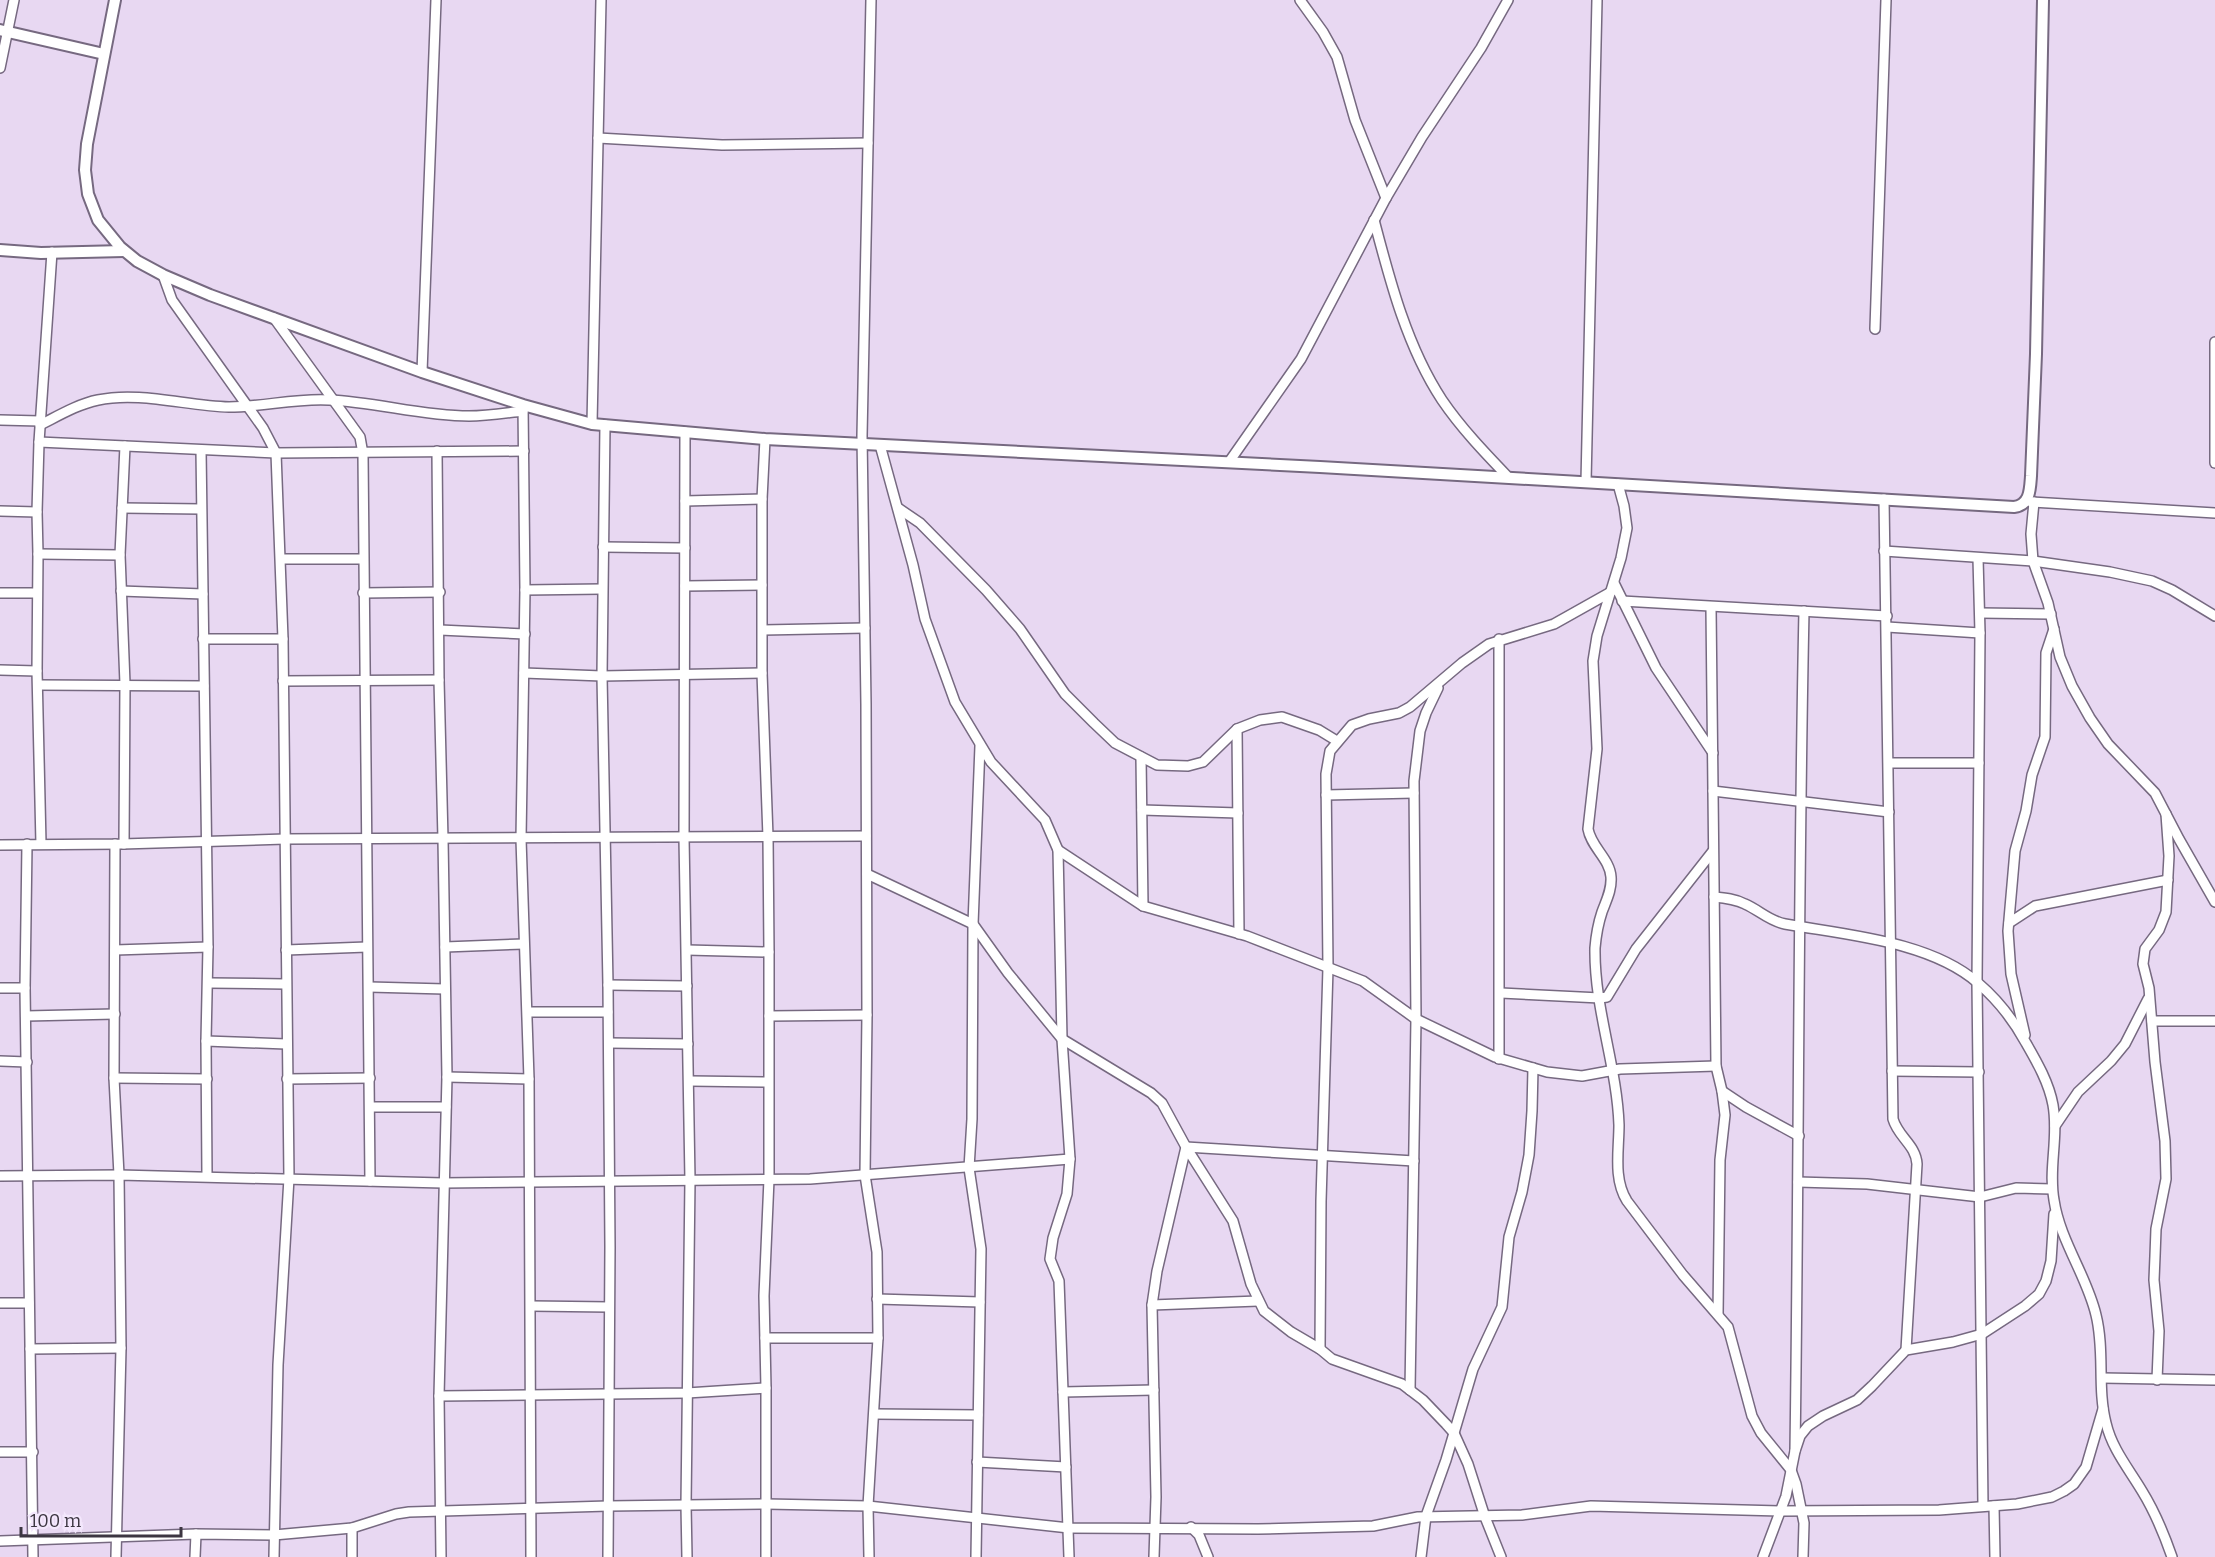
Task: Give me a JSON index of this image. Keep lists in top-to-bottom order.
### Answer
{
  "scale_bar": "100 m"
}
